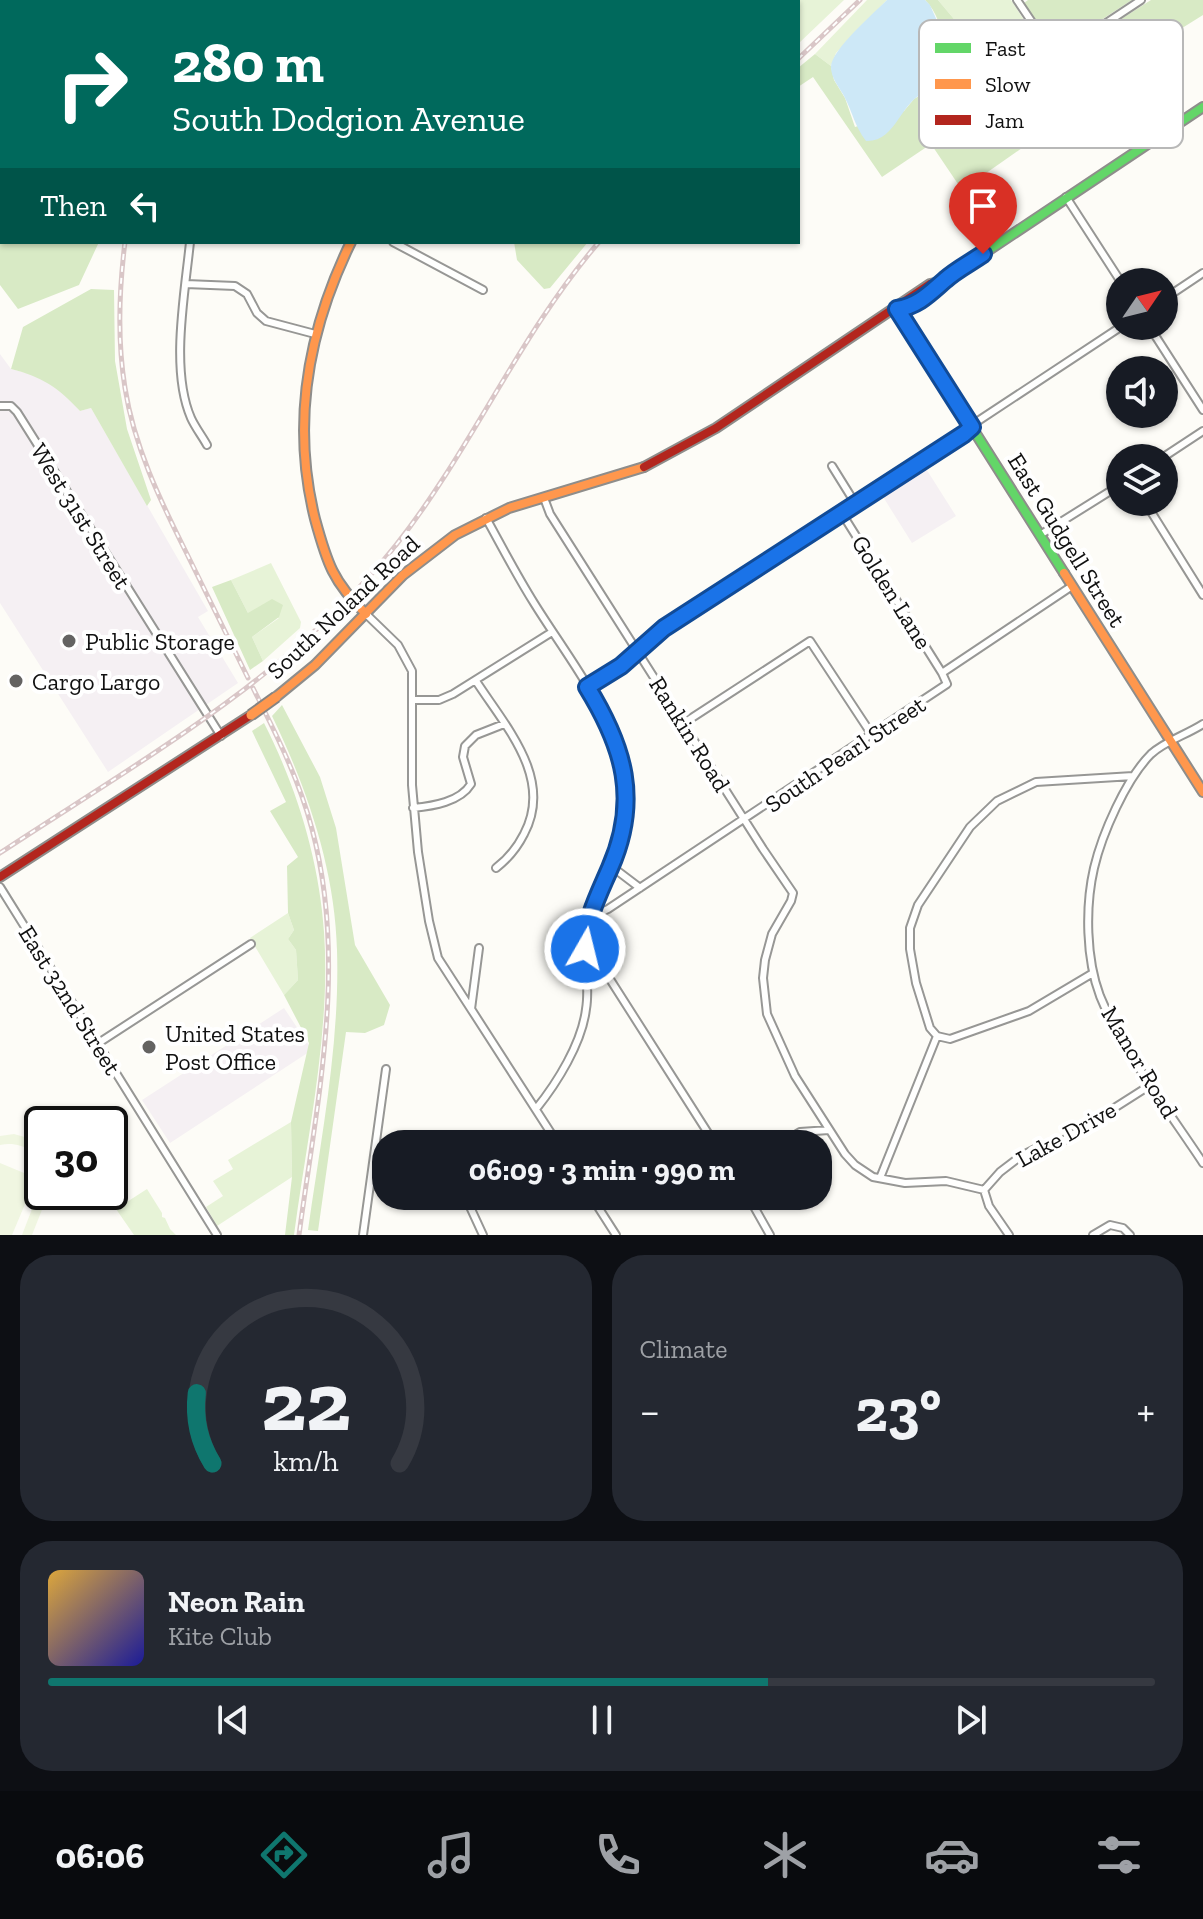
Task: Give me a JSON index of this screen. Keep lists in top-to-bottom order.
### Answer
{
  "streets": {
    "main road": ["East Gudgell Street", "South Noland Road"],
    "street": [
      "West 31st Street",
      "Golden Lane",
      "Rankin Road",
      "South Pearl Street",
      "East 32nd Street",
      "Manor Road",
      "Lake Drive"
    ]
  },
  "crossings": [
    ["West 31st Street", "South Noland Road"],
    ["East Gudgell Street", "South Noland Road"],
    ["East Gudgell Street", "South Pearl Street"],
    ["East Gudgell Street", "Manor Road"],
    ["Golden Lane", "South Pearl Street"],
    ["South Noland Road", "Rankin Road"],
    ["Rankin Road", "South Pearl Street"],
    ["Manor Road", "Lake Drive"]
  ],
  "places": ["Public Storage", "Cargo Largo", "United States Post Office"],
  "legend": ["Fast", "Slow", "Jam"],
  "north": "top right",
  "page": {
    "turn": ["280 m", "South Dodgion Avenue"],
    "then": "Then",
    "limit": "30",
    "trip": "06:09 · 3 min · 990 m",
    "tile": "Climate",
    "heat": ["−", "23°", "+"],
    "song": ["Neon Rain", "Kite Club"],
    "tabs": "06:06",
    "gauge": ["22", "km/h"]
  }
}
